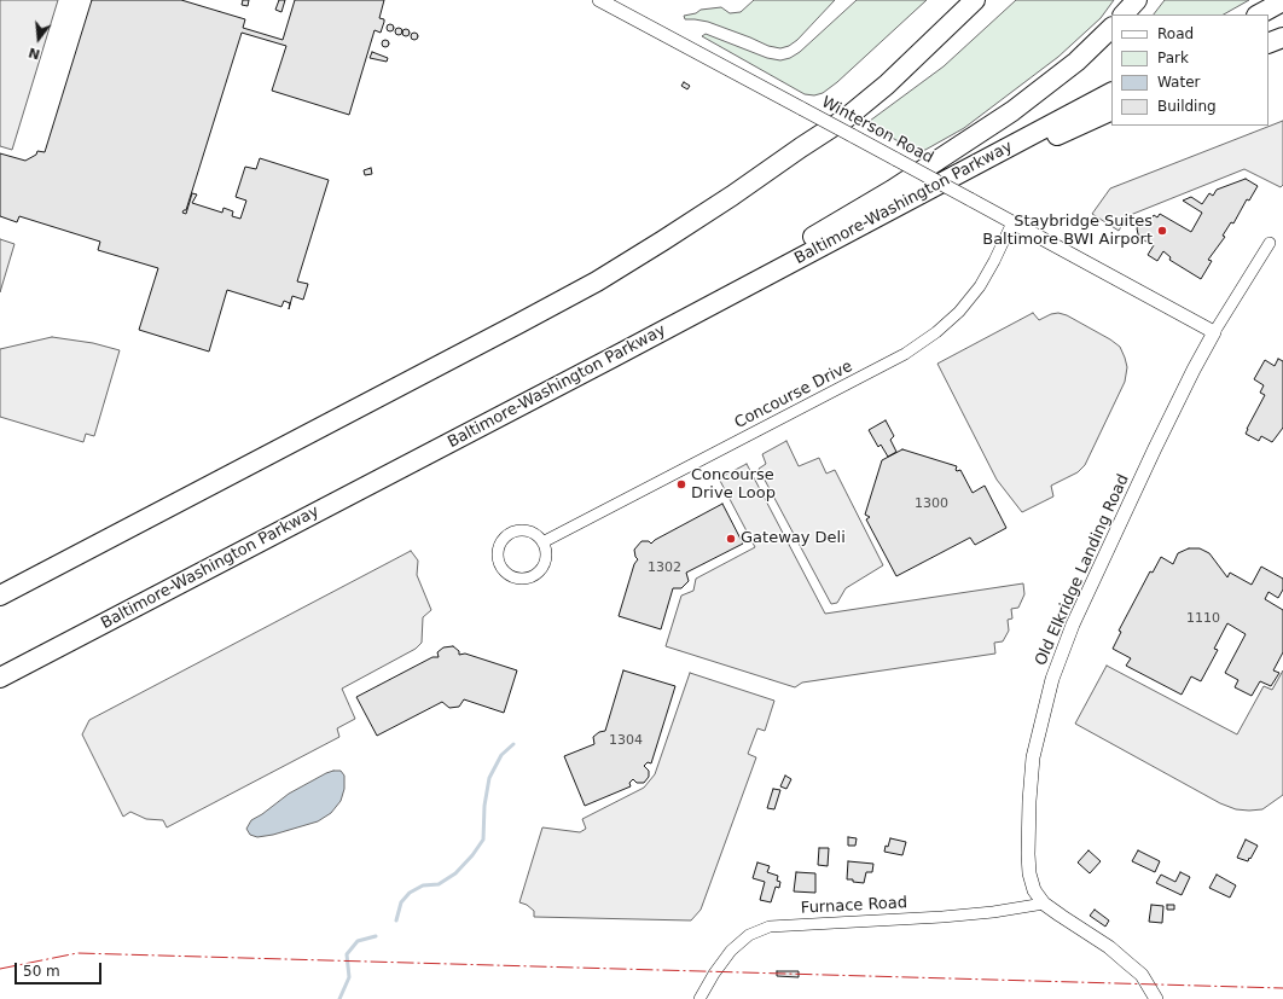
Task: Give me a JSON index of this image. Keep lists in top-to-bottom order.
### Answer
{
  "streets": {
    "highway": ["Baltimore-Washington Parkway"],
    "street": [
      "Winterson Road",
      "Concourse Drive",
      "Old Elkridge Landing Road",
      "Furnace Road"
    ]
  },
  "crossings": [
    ["Winterson Road", "Concourse Drive"],
    ["Winterson Road", "Old Elkridge Landing Road"],
    ["Old Elkridge Landing Road", "Furnace Road"]
  ],
  "places": ["Staybridge Suites Baltimore BWI Airport", "Concourse Drive Loop", "Gateway Deli"],
  "house_numbers": [
    "1300",
    "1302",
    "1110",
    "1304"
  ],
  "legend": [
    "Road",
    "Park",
    "Water",
    "Building"
  ],
  "scale_bar": "50 m",
  "north": "bottom"
}
